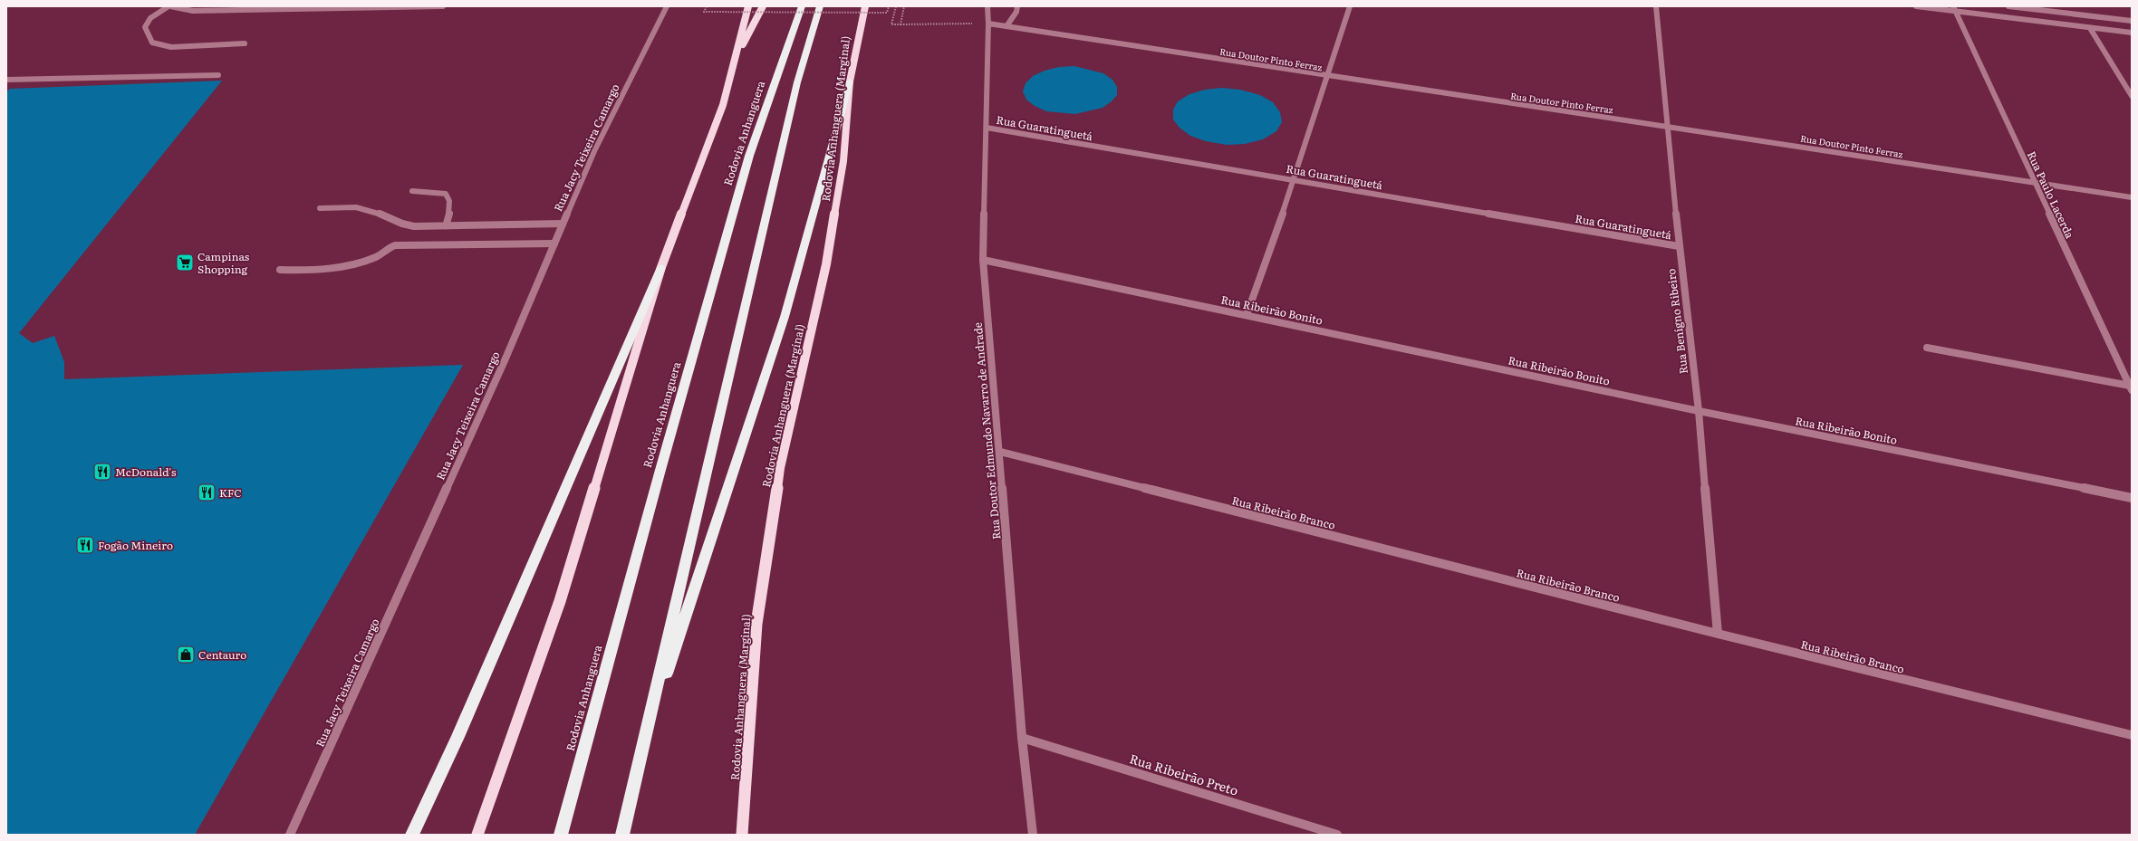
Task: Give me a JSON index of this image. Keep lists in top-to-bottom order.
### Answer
{
  "streets": {
    "highway": ["Rodovia Anhanguera (Marginal)", "Rodovia Anhanguera"],
    "street": [
      "Rua Doutor Pinto Ferraz",
      "Rua Guaratinguetá",
      "Rua Jacy Teixeira Camargo",
      "Rua Paulo Lacerda",
      "Rua Ribeirão Bonito",
      "Rua Benígno Ribeiro",
      "Rua Doutor Edmundo Navarro de Andrade",
      "Rua Ribeirão Branco",
      "Rua Ribeirão Preto"
    ]
  },
  "crossings": [
    ["Rua Doutor Pinto Ferraz", "Rua Paulo Lacerda"],
    ["Rua Doutor Pinto Ferraz", "Rua Benígno Ribeiro"],
    ["Rua Doutor Pinto Ferraz", "Rua Doutor Edmundo Navarro de Andrade"],
    ["Rua Guaratinguetá", "Rua Benígno Ribeiro"],
    ["Rua Guaratinguetá", "Rua Doutor Edmundo Navarro de Andrade"],
    ["Rua Ribeirão Bonito", "Rua Benígno Ribeiro"],
    ["Rua Ribeirão Bonito", "Rua Doutor Edmundo Navarro de Andrade"],
    ["Rua Benígno Ribeiro", "Rua Ribeirão Branco"],
    ["Rua Doutor Edmundo Navarro de Andrade", "Rua Ribeirão Branco"],
    ["Rua Doutor Edmundo Navarro de Andrade", "Rua Ribeirão Preto"]
  ],
  "places": {
    "supermarket": ["Campinas Shopping"],
    "restaurant": ["McDonald's", "KFC", "Fogão Mineiro"],
    "shop": ["Centauro"]
  }
}
